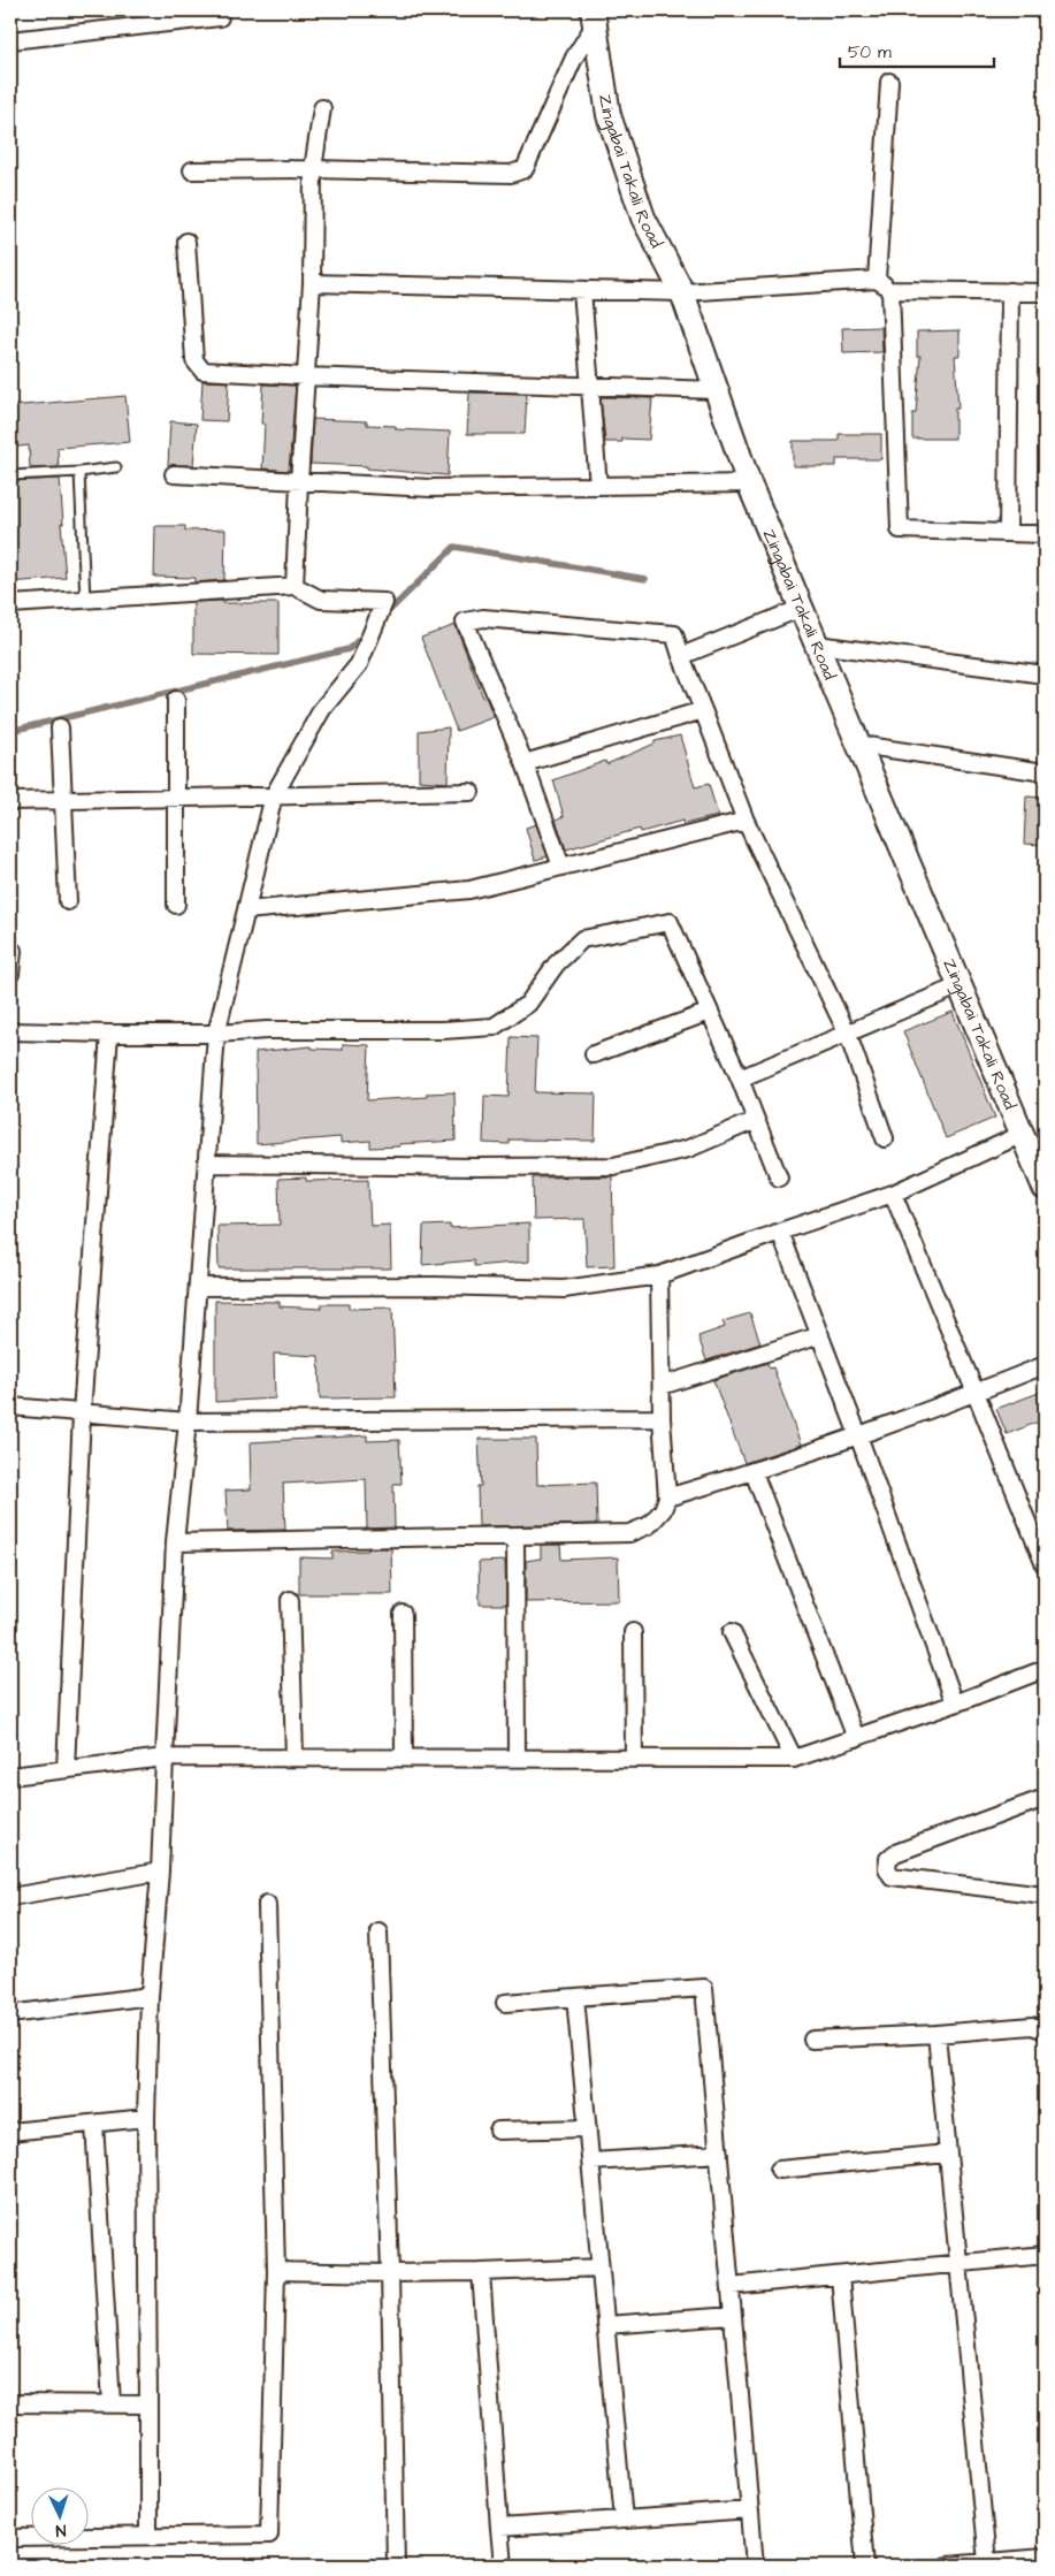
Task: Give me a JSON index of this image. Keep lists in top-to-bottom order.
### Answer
{
  "streets": {
    "street": ["Zingabai Takali Road"]
  },
  "scale_bar": "50 m",
  "north": "bottom"
}
